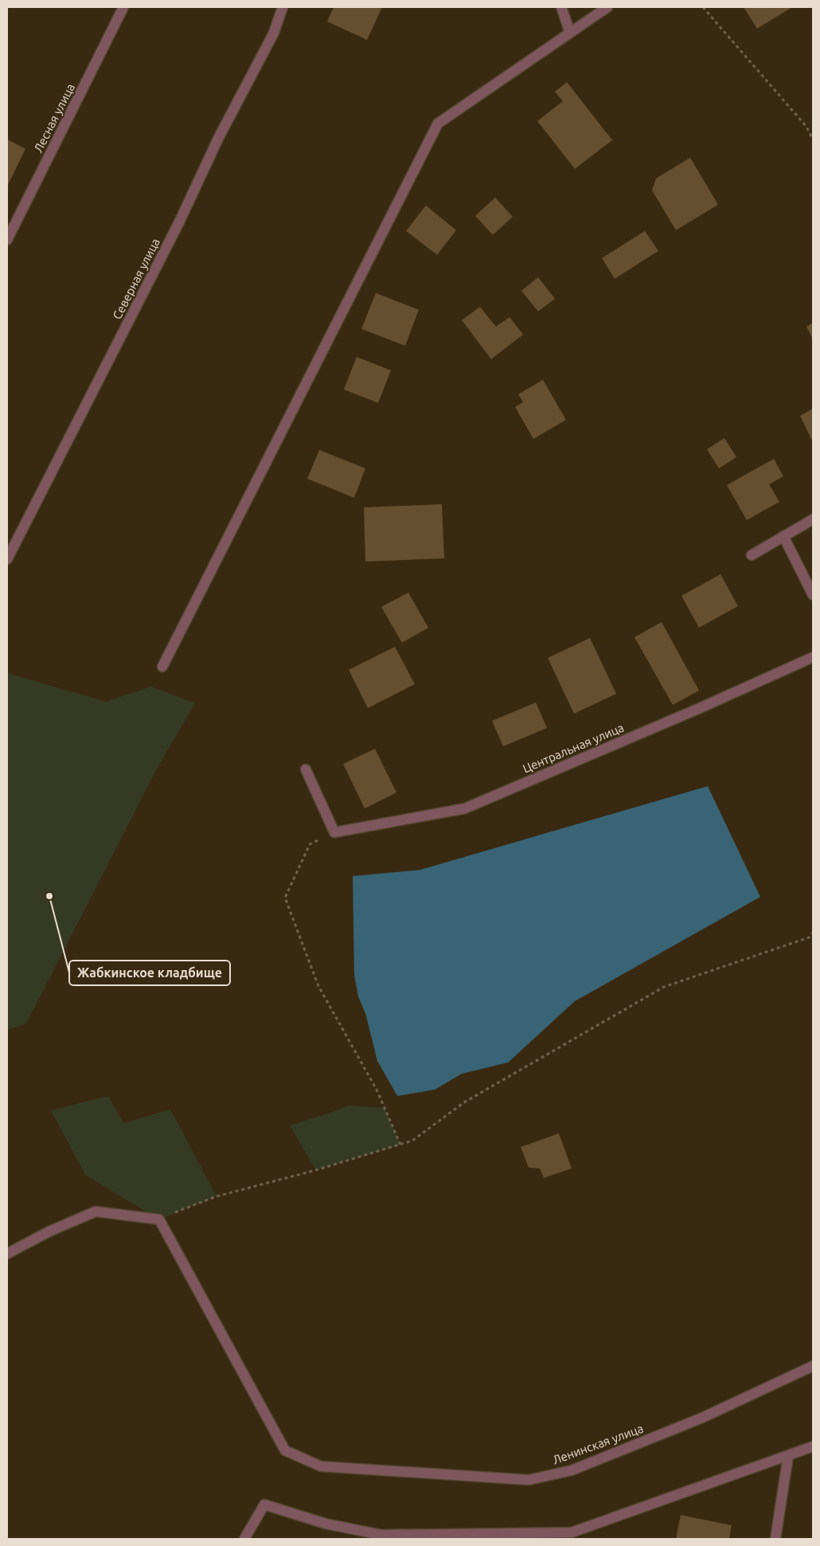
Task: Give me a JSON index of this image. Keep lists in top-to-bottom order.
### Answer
{
  "streets": {
    "street": [
      "Лесная улица",
      "Северная улица",
      "Центральная улица",
      "Ленинская улица"
    ]
  },
  "places": ["Жабкинское кладбище"]
}
